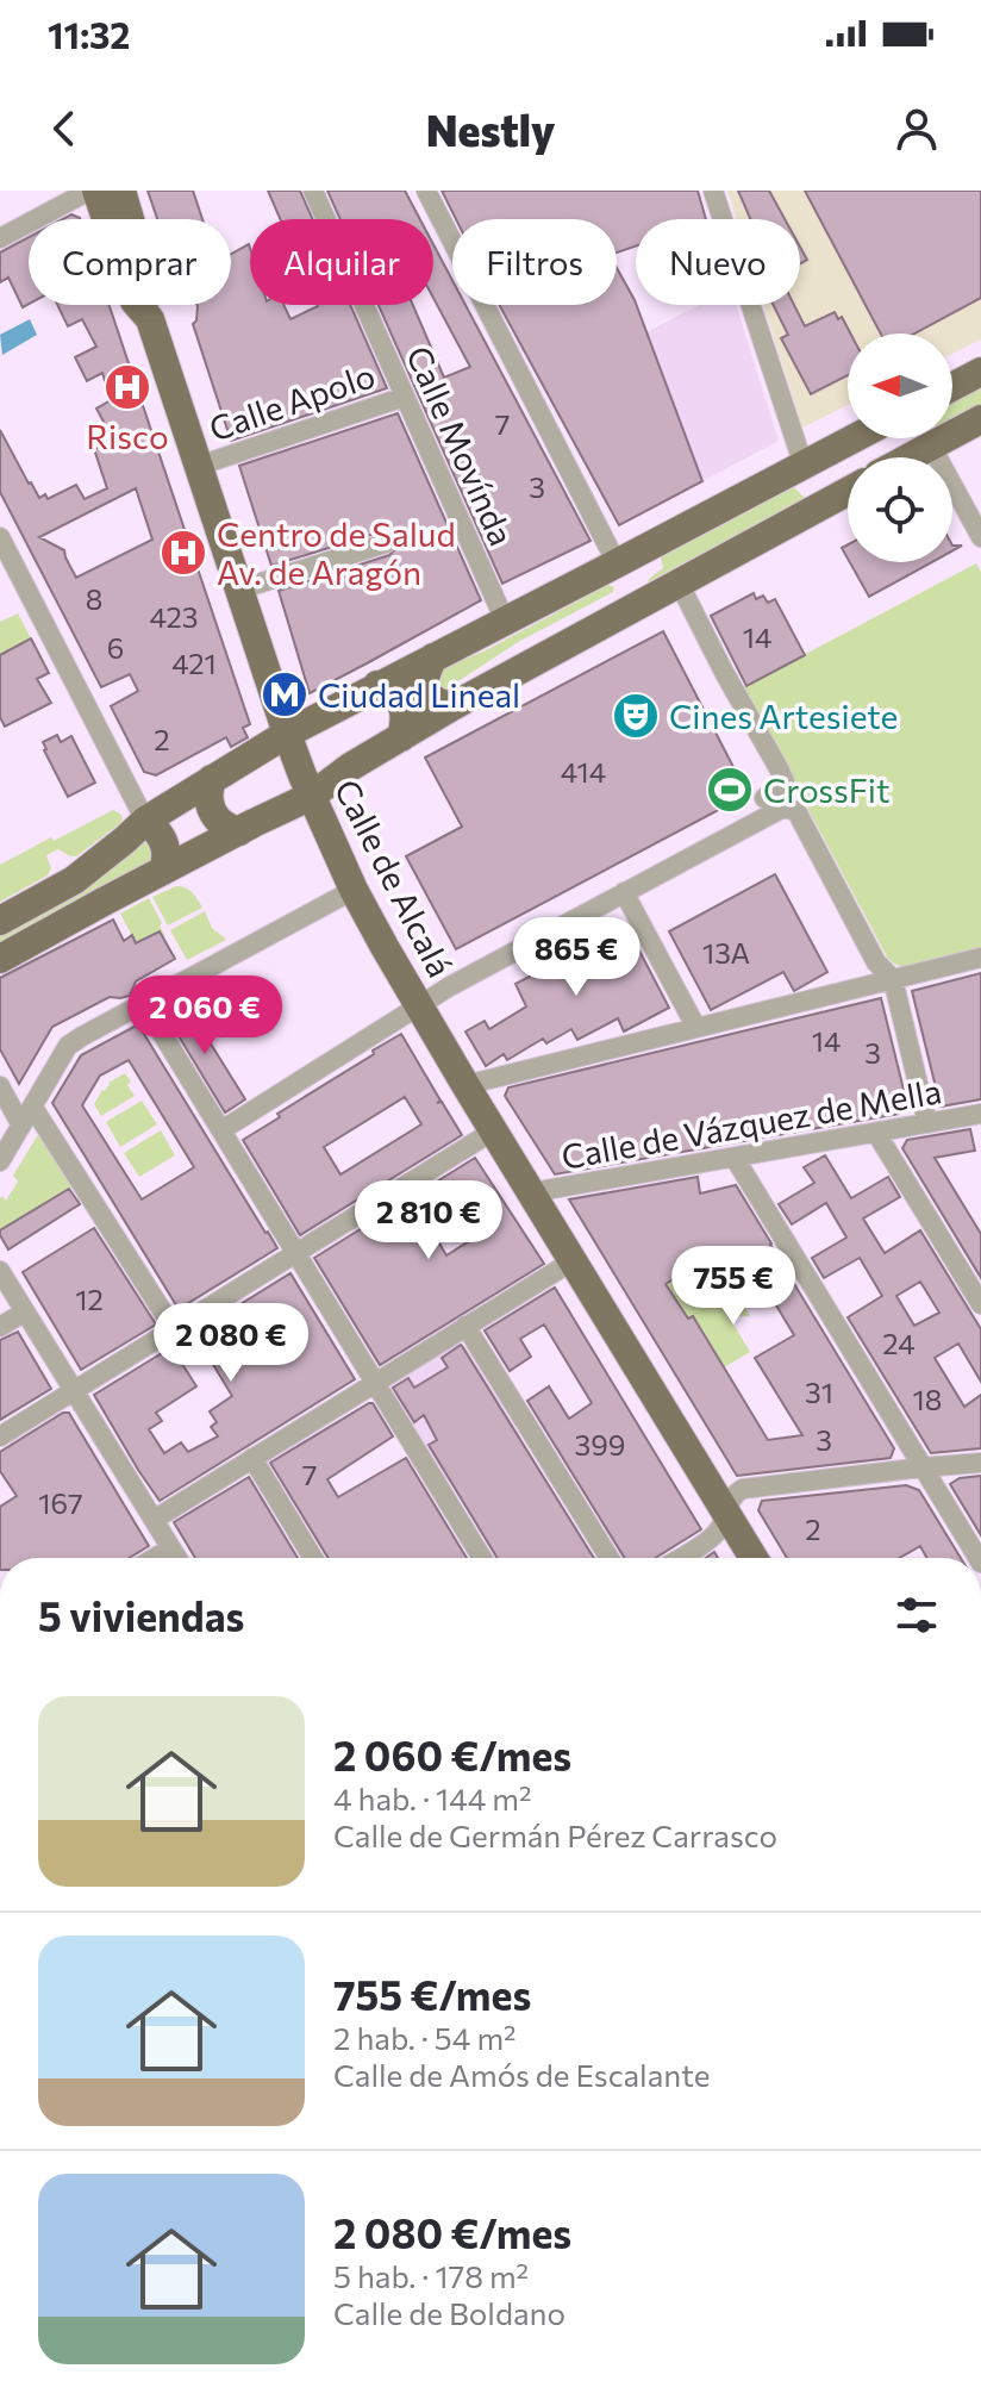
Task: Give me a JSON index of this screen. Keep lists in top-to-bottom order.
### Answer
{
  "streets": {
    "main road": ["Calle de Alcalá"],
    "street": ["Calle Apolo", "Calle Movínda", "Calle de Vázquez de Mella"]
  },
  "crossings": [
    ["Calle Apolo", "Calle Movínda"],
    ["Calle Apolo", "Calle de Alcalá"],
    ["Calle de Alcalá", "Calle de Vázquez de Mella"]
  ],
  "places": {
    "hospital": ["Risco", "Centro de Salud Av. de Aragón"],
    "metro station": ["Ciudad Lineal"],
    "theatre": ["Cines Artesiete"],
    "sports": ["CrossFit"]
  },
  "house_numbers": [
    "7",
    "3",
    "8",
    "423",
    "14",
    "6",
    "421",
    "2",
    "414",
    "13A",
    "14",
    "3",
    "12",
    "24",
    "31",
    "18",
    "3",
    "399",
    "7",
    "167",
    "2"
  ],
  "north": "left",
  "page": {
    "status": "11:32",
    "header": "Nestly",
    "chip": [
      "Comprar",
      "Alquilar",
      "Filtros",
      "Nuevo"
    ],
    "price": [
      "865 €",
      "2 060 €",
      "2 810 €",
      "755 €",
      "2 080 €"
    ],
    "heading": "5 viviendas",
    "list": [
      {
        "name": "2 060 €/mes",
        "note": "4 hab. · 144 m² · Calle de Germán Pérez Carrasco"
      },
      {
        "name": "755 €/mes",
        "note": "2 hab. · 54 m² · Calle de Amós de Escalante"
      },
      {
        "name": "2 080 €/mes",
        "note": "5 hab. · 178 m² · Calle de Boldano"
      }
    ]
  }
}
